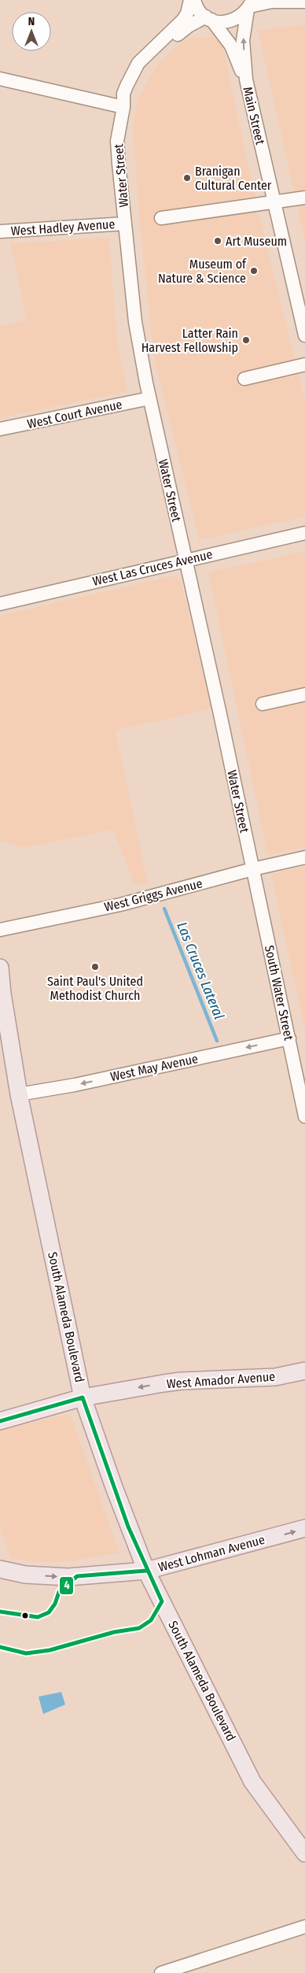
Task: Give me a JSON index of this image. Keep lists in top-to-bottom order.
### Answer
{
  "streets": {
    "main road": ["South Alameda Boulevard", "West Amador Avenue", "West Lohman Avenue"],
    "street": [
      "Main Street",
      "Water Street",
      "West Hadley Avenue",
      "West Court Avenue",
      "West Las Cruces Avenue",
      "West Griggs Avenue",
      "South Water Street",
      "West May Avenue"
    ]
  },
  "crossings": [
    ["Main Street", "Water Street"],
    ["Water Street", "West Hadley Avenue"],
    ["Water Street", "West Court Avenue"],
    ["Water Street", "West Las Cruces Avenue"],
    ["Water Street", "West Griggs Avenue"],
    ["Water Street", "South Water Street"],
    ["West Griggs Avenue", "South Water Street"],
    ["South Water Street", "West May Avenue"],
    ["West May Avenue", "South Alameda Boulevard"],
    ["South Alameda Boulevard", "West Amador Avenue"],
    ["South Alameda Boulevard", "West Lohman Avenue"]
  ],
  "one_way": ["West May Avenue", "West Amador Avenue", "West Lohman Avenue"],
  "water": ["Las Cruces Lateral"],
  "places": [
    "Branigan Cultural Center",
    "Art Museum",
    "Museum of Nature & Science",
    "Latter Rain Harvest Fellowship",
    "Saint Paul's United Methodist Church"
  ],
  "lines": ["transit line 4"],
  "north": "top"
}
